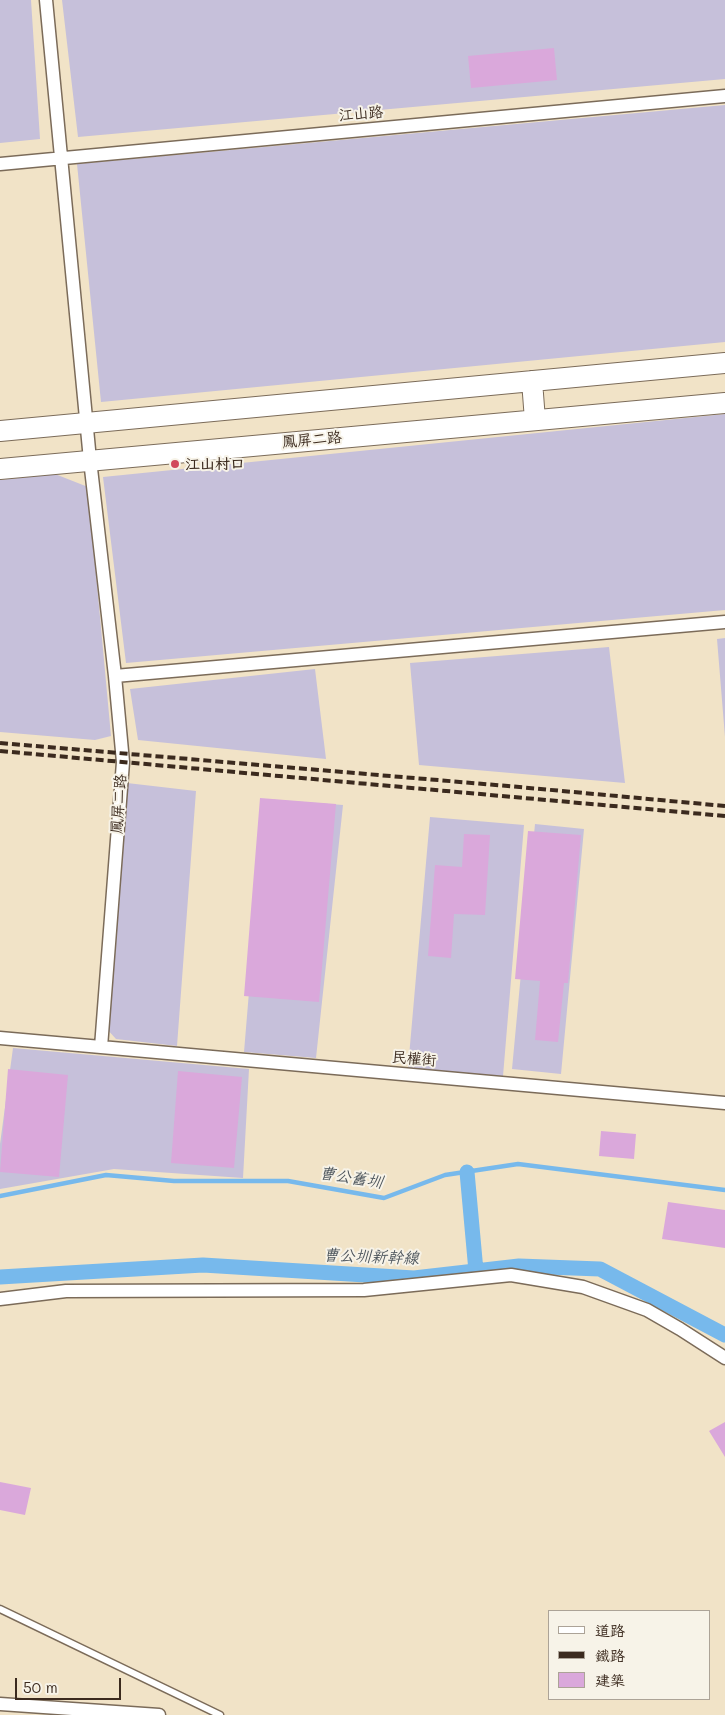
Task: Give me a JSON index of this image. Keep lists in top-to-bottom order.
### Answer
{
  "streets": {
    "main road": ["鳳屏二路"],
    "street": ["江山路", "民權街"]
  },
  "crossings": [
    ["江山路", "鳳屏二路"],
    ["鳳屏二路", "民權街"]
  ],
  "water": ["曹公舊圳", "曹公圳新幹線"],
  "places": ["江山村口"],
  "legend": ["道路", "鐵路", "建築"],
  "scale_bar": "50 m"
}
